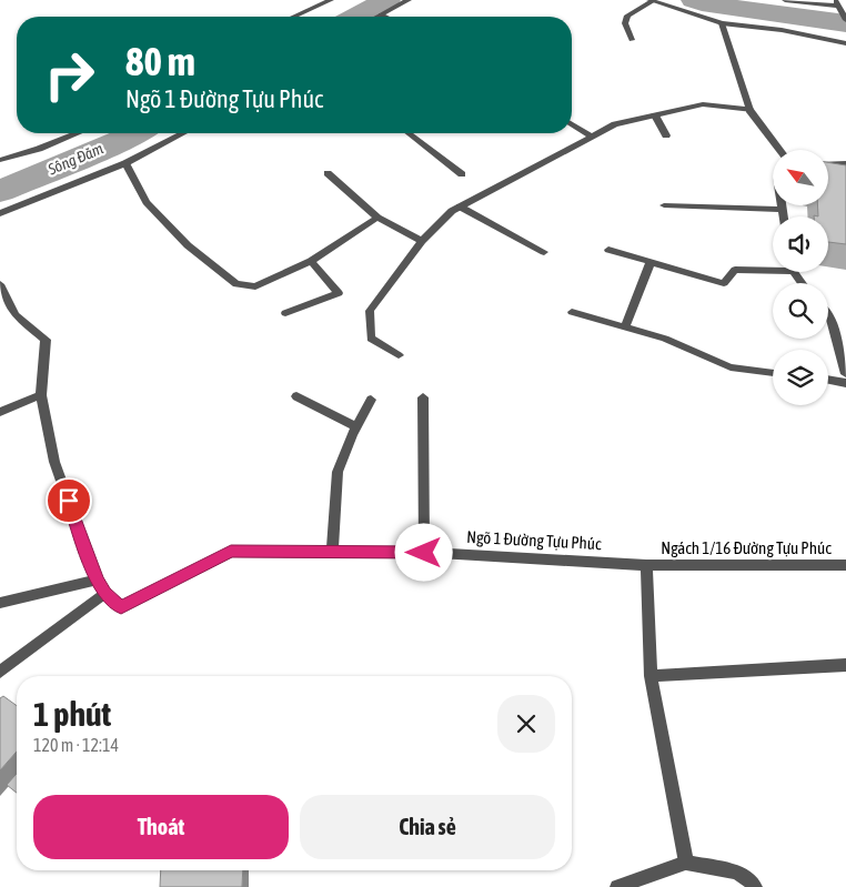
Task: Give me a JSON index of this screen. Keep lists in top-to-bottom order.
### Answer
{
  "streets": {
    "street": ["Ngõ 1 Đường Tựu Phúc", "Ngách 1/16 Đường Tựu Phúc"]
  },
  "crossings": [
    ["Ngõ 1 Đường Tựu Phúc", "Ngách 1/16 Đường Tựu Phúc"]
  ],
  "water": ["Sông Đăm"],
  "north": "top left",
  "page": {
    "turn": ["80 m", "Ngõ 1 Đường Tựu Phúc"],
    "heading": ["1 phút", "120 m · 12:14"],
    "buttons": ["Thoát", "Chia sẻ"]
  }
}
